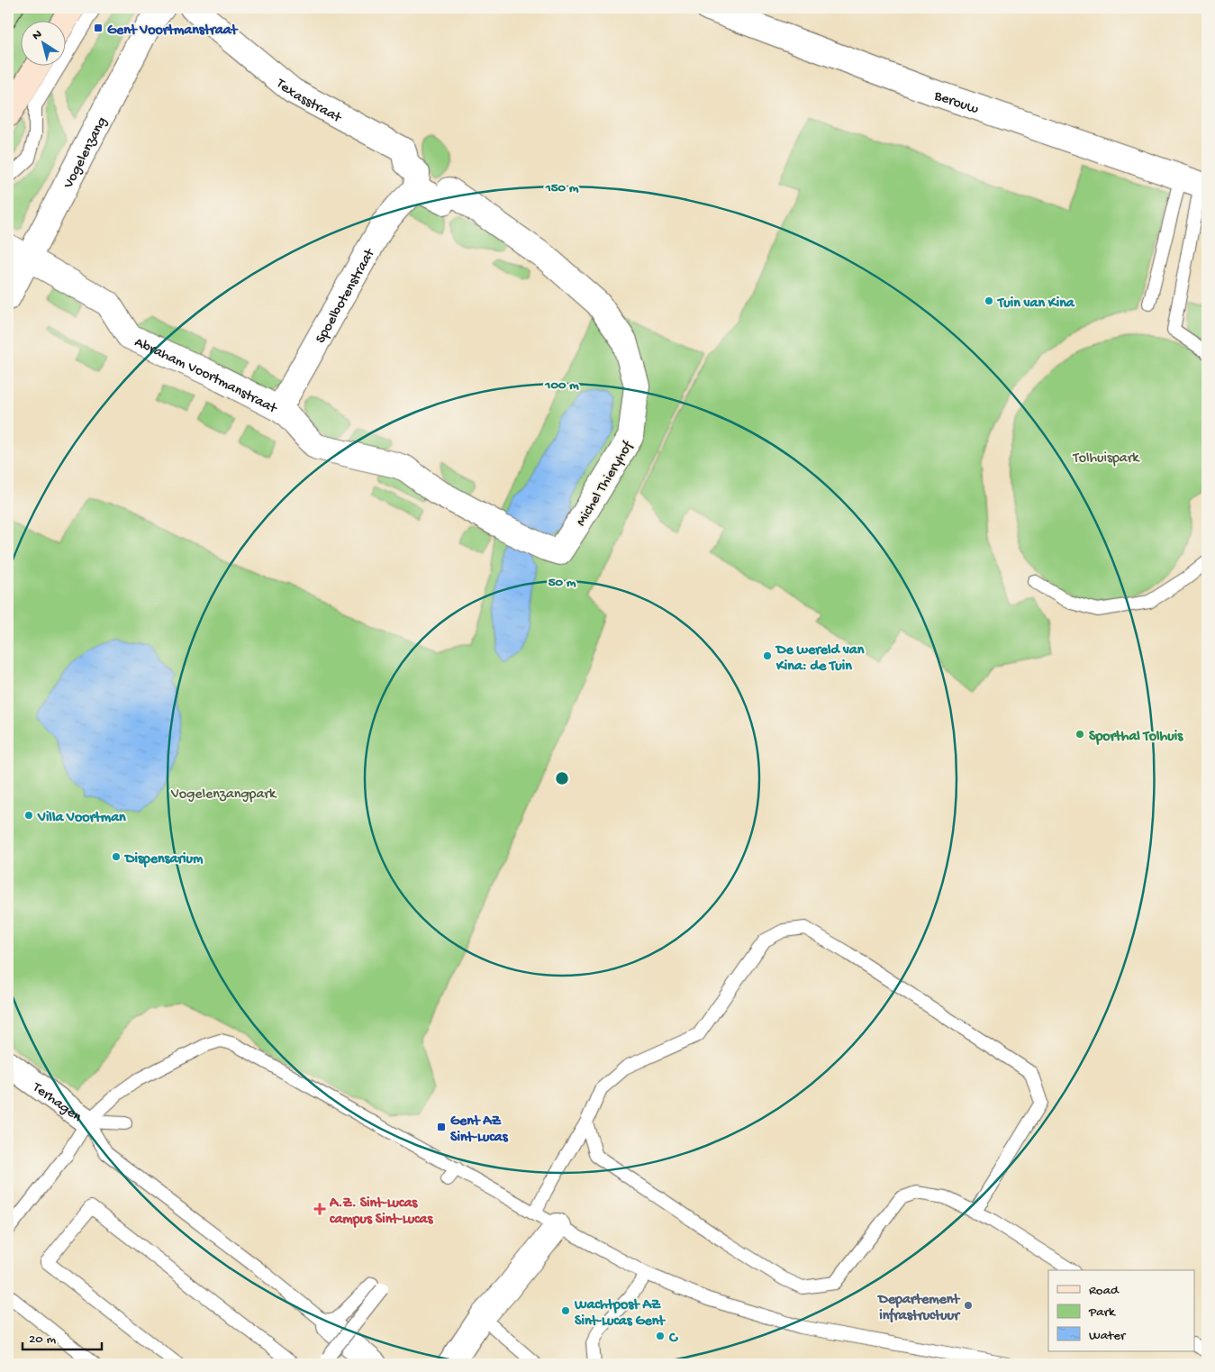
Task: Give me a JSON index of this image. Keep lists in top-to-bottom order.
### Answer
{
  "streets": {
    "street": [
      "Texasstraat",
      "Berouw",
      "Vogelenzang",
      "Spoelbotenstraat",
      "Abraham Voortmanstraat",
      "Michel Thieryhof",
      "Terhagen"
    ]
  },
  "crossings": [
    ["Texasstraat", "Spoelbotenstraat"],
    ["Texasstraat", "Michel Thieryhof"],
    ["Vogelenzang", "Abraham Voortmanstraat"],
    ["Spoelbotenstraat", "Abraham Voortmanstraat"],
    ["Spoelbotenstraat", "Michel Thieryhof"],
    ["Abraham Voortmanstraat", "Michel Thieryhof"]
  ],
  "parks": ["Tolhuispark", "Vogelenzangpark"],
  "places": {
    "transit": ["Gent Voortmanstraat", "Gent AZ Sint-Lucas"],
    "other": [
      "Tuin van Kina",
      "De wereld van Kina: de Tuin",
      "Sporthal Tolhuis",
      "Villa Voortman",
      "Dispensarium",
      "Departement infrastructuur",
      "Wachtpost AZ Sint-Lucas Gent",
      "C"
    ],
    "health": ["A.Z. Sint-Lucas campus Sint-Lucas"]
  },
  "legend": ["Road", "Park", "Water"],
  "scale_bar": "20 m",
  "north": "top left",
  "rings": ["150 m", "100 m", "50 m"]
}
